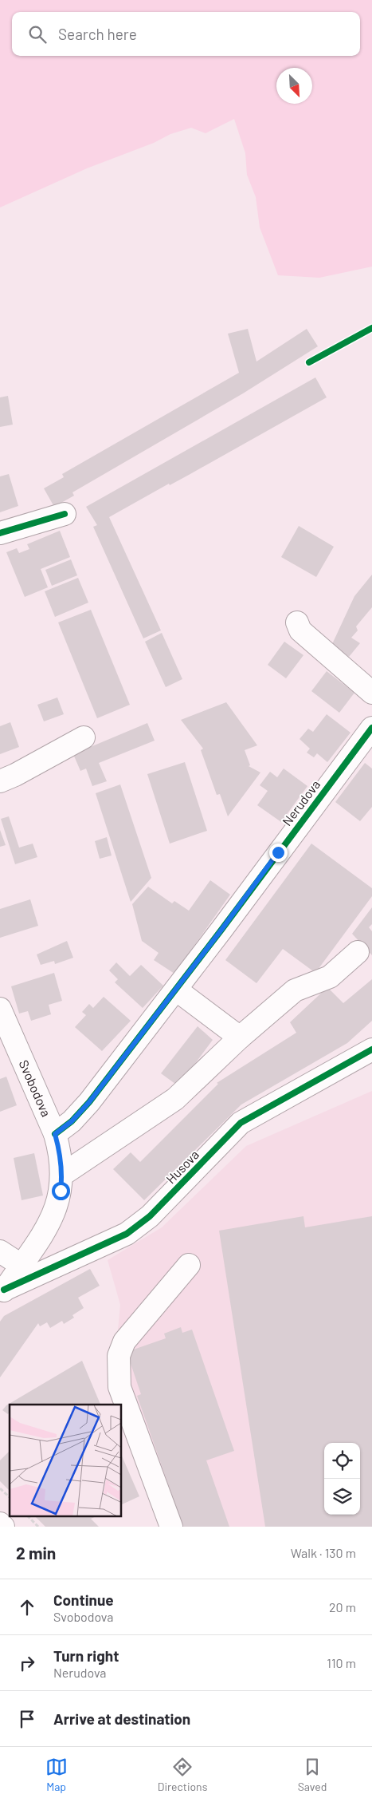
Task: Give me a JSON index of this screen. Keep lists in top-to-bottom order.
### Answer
{
  "streets": {
    "street": ["Nerudova", "Svobodova", "Husova"]
  },
  "crossings": [
    ["Nerudova", "Svobodova"],
    ["Svobodova", "Husova"]
  ],
  "north": "bottom right",
  "page": {
    "search": "Search here",
    "heading": ["2 min", "Walk · 130 m"],
    "list": [
      ["Continue", "Svobodova", "20 m"],
      ["Turn right", "Nerudova", "110 m"],
      "Arrive at destination"
    ],
    "nav": ["Map", "Directions", "Saved"]
  }
}
